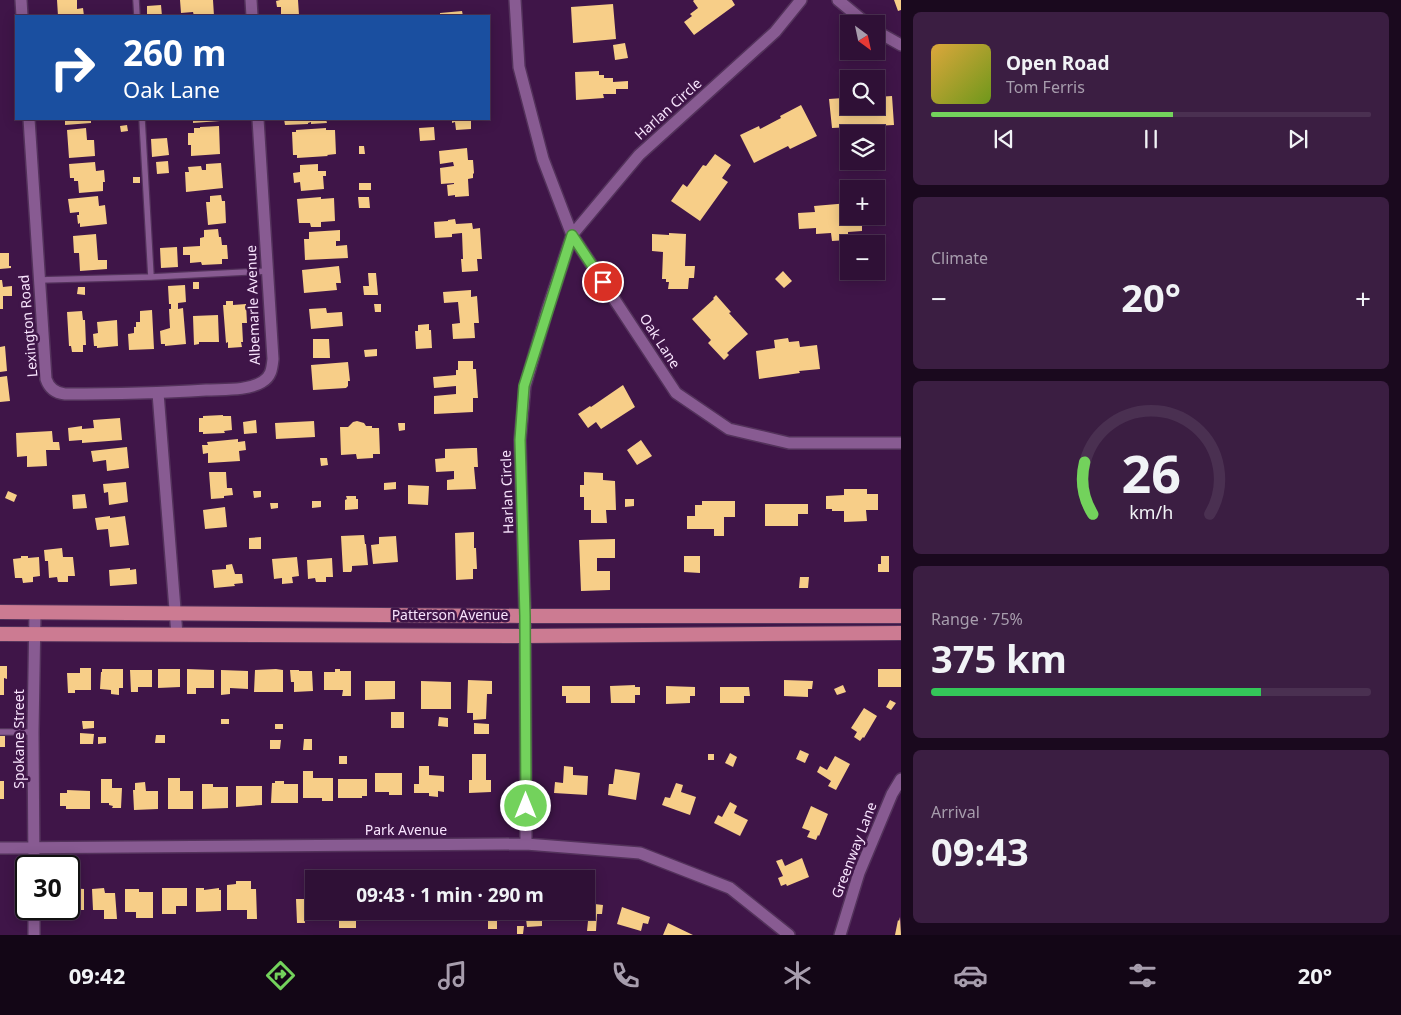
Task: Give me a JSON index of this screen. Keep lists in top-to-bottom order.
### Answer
{
  "streets": {
    "main road": ["Patterson Avenue"],
    "street": [
      "Harlan Circle",
      "Albemarle Avenue",
      "Lexington Road",
      "Oak Lane",
      "Spokane Street",
      "Park Avenue",
      "Greenway Lane"
    ]
  },
  "crossings": [
    ["Harlan Circle", "Oak Lane"],
    ["Harlan Circle", "Patterson Avenue"],
    ["Harlan Circle", "Park Avenue"],
    ["Albemarle Avenue", "Lexington Road"],
    ["Patterson Avenue", "Spokane Street"],
    ["Spokane Street", "Park Avenue"]
  ],
  "north": "bottom right",
  "page": {
    "map_buttons": ["+", "−"],
    "turn": ["260 m", "Oak Lane"],
    "song": ["Open Road", "Tom Ferris"],
    "tile": [
      "Climate",
      ["Range · 75%", "375 km"],
      ["Arrival", "09:43"]
    ],
    "heat": ["−", "20°", "+"],
    "limit": "30",
    "trip": "09:43 · 1 min · 290 m",
    "tabs": ["09:42", "20°"],
    "gauge": ["26", "km/h"]
  }
}
